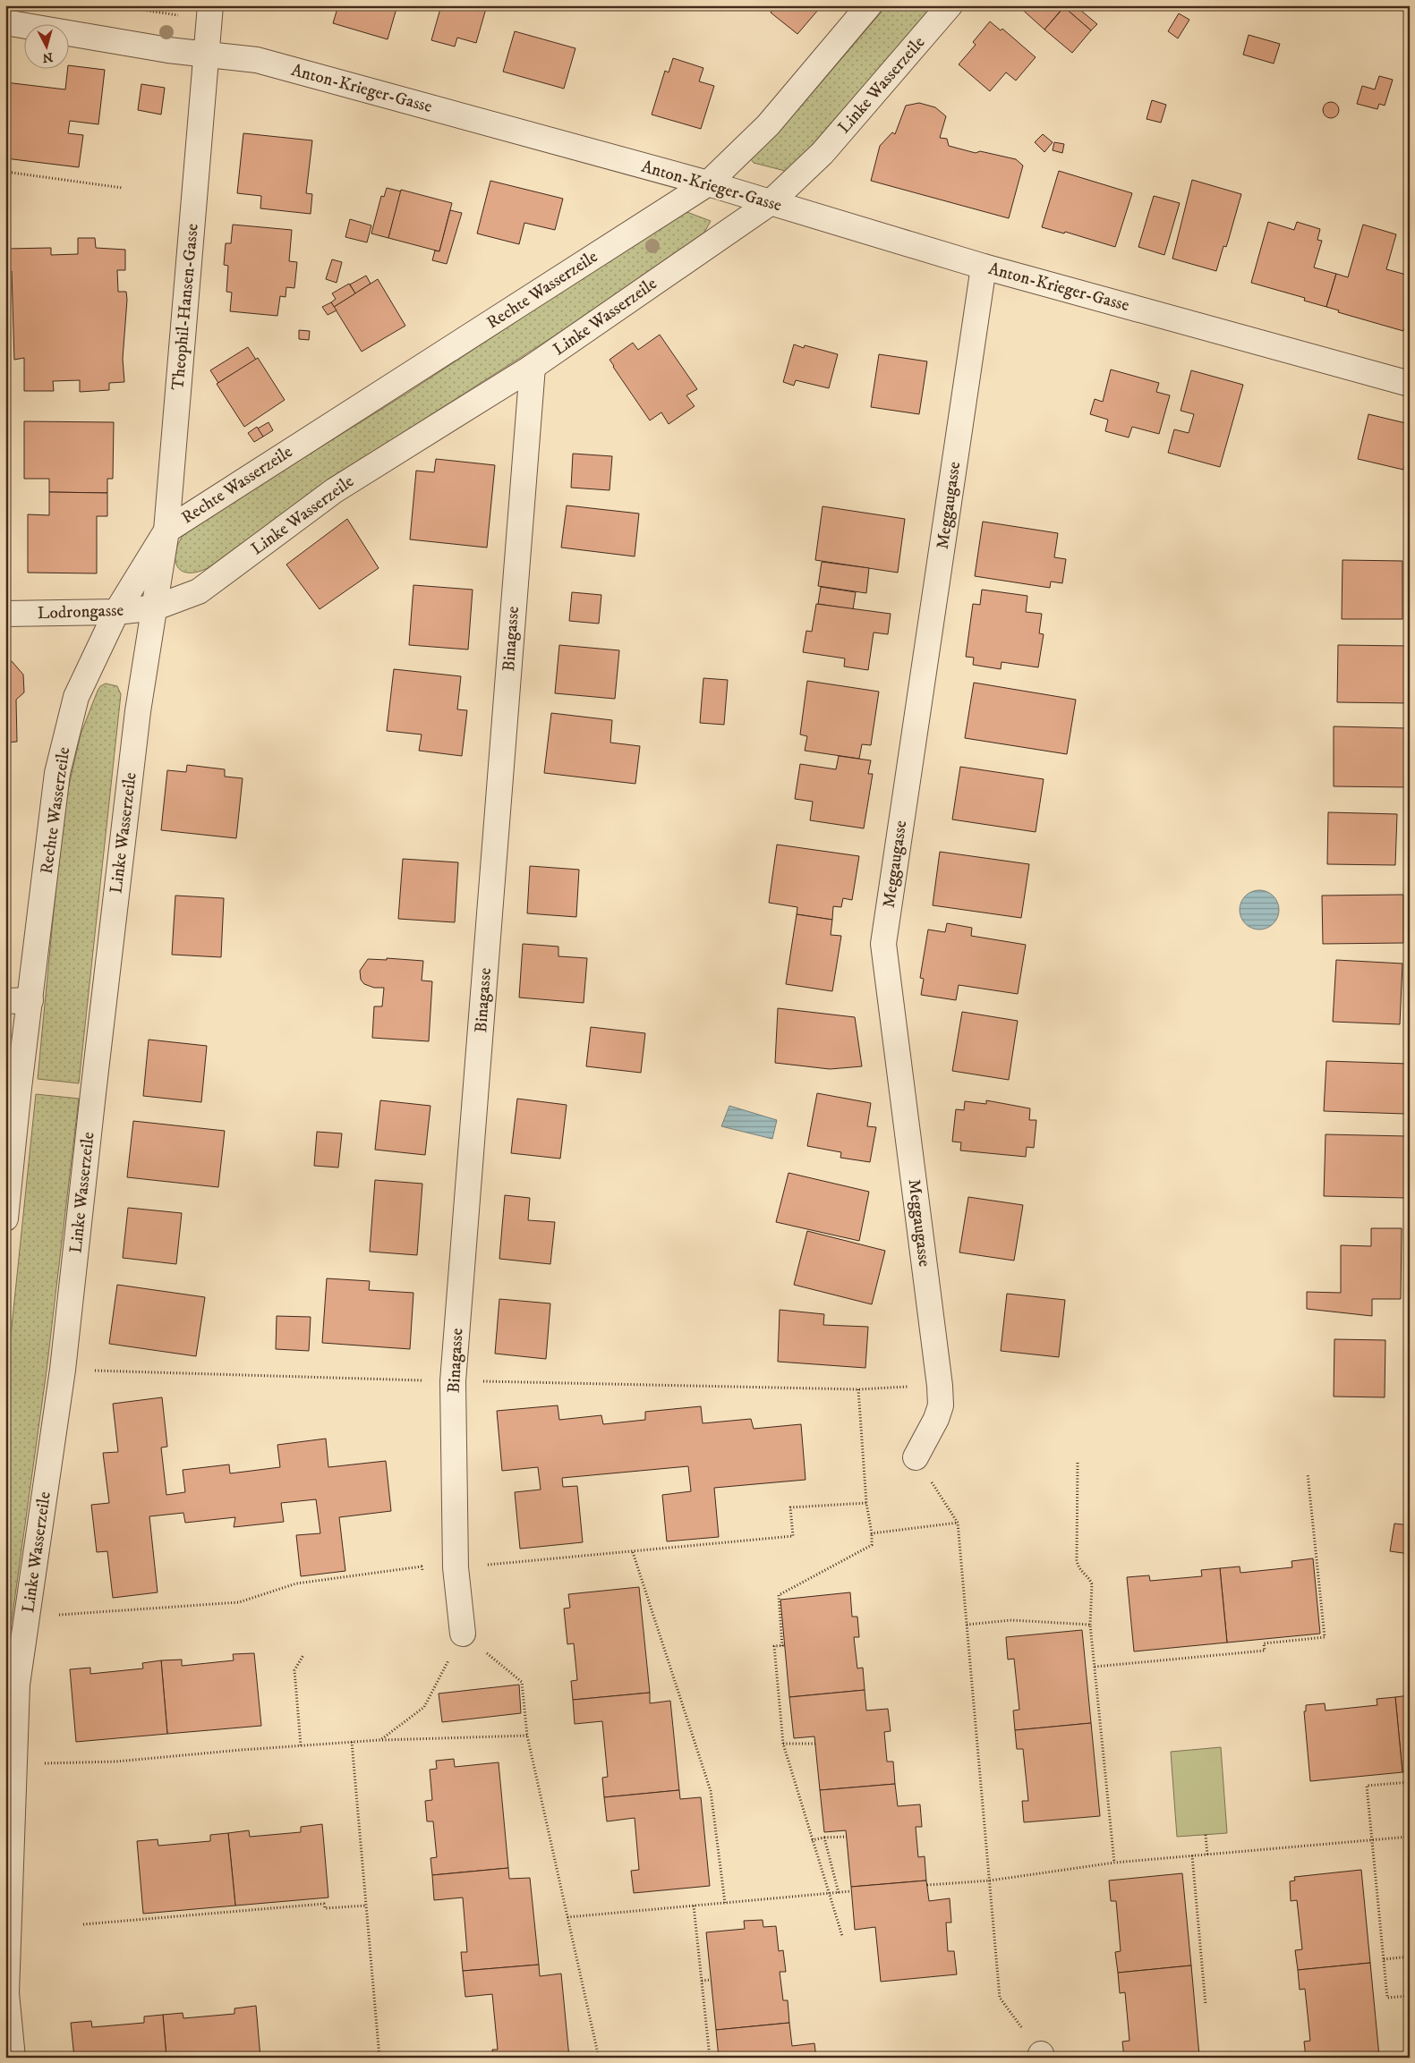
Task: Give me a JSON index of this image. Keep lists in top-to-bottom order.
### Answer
{
  "streets": {
    "street": [
      "Linke Wasserzeile",
      "Anton-Krieger-Gasse",
      "Rechte Wasserzeile",
      "Theophil-Hansen-Gasse",
      "Meggaugasse",
      "Lodrongasse",
      "Binagasse"
    ]
  },
  "crossings": [
    ["Linke Wasserzeile", "Anton-Krieger-Gasse"],
    ["Linke Wasserzeile", "Theophil-Hansen-Gasse"],
    ["Linke Wasserzeile", "Lodrongasse"],
    ["Linke Wasserzeile", "Binagasse"],
    ["Anton-Krieger-Gasse", "Rechte Wasserzeile"],
    ["Anton-Krieger-Gasse", "Theophil-Hansen-Gasse"],
    ["Anton-Krieger-Gasse", "Meggaugasse"],
    ["Rechte Wasserzeile", "Theophil-Hansen-Gasse"],
    ["Rechte Wasserzeile", "Lodrongasse"],
    ["Theophil-Hansen-Gasse", "Lodrongasse"]
  ],
  "north": "bottom"
}
